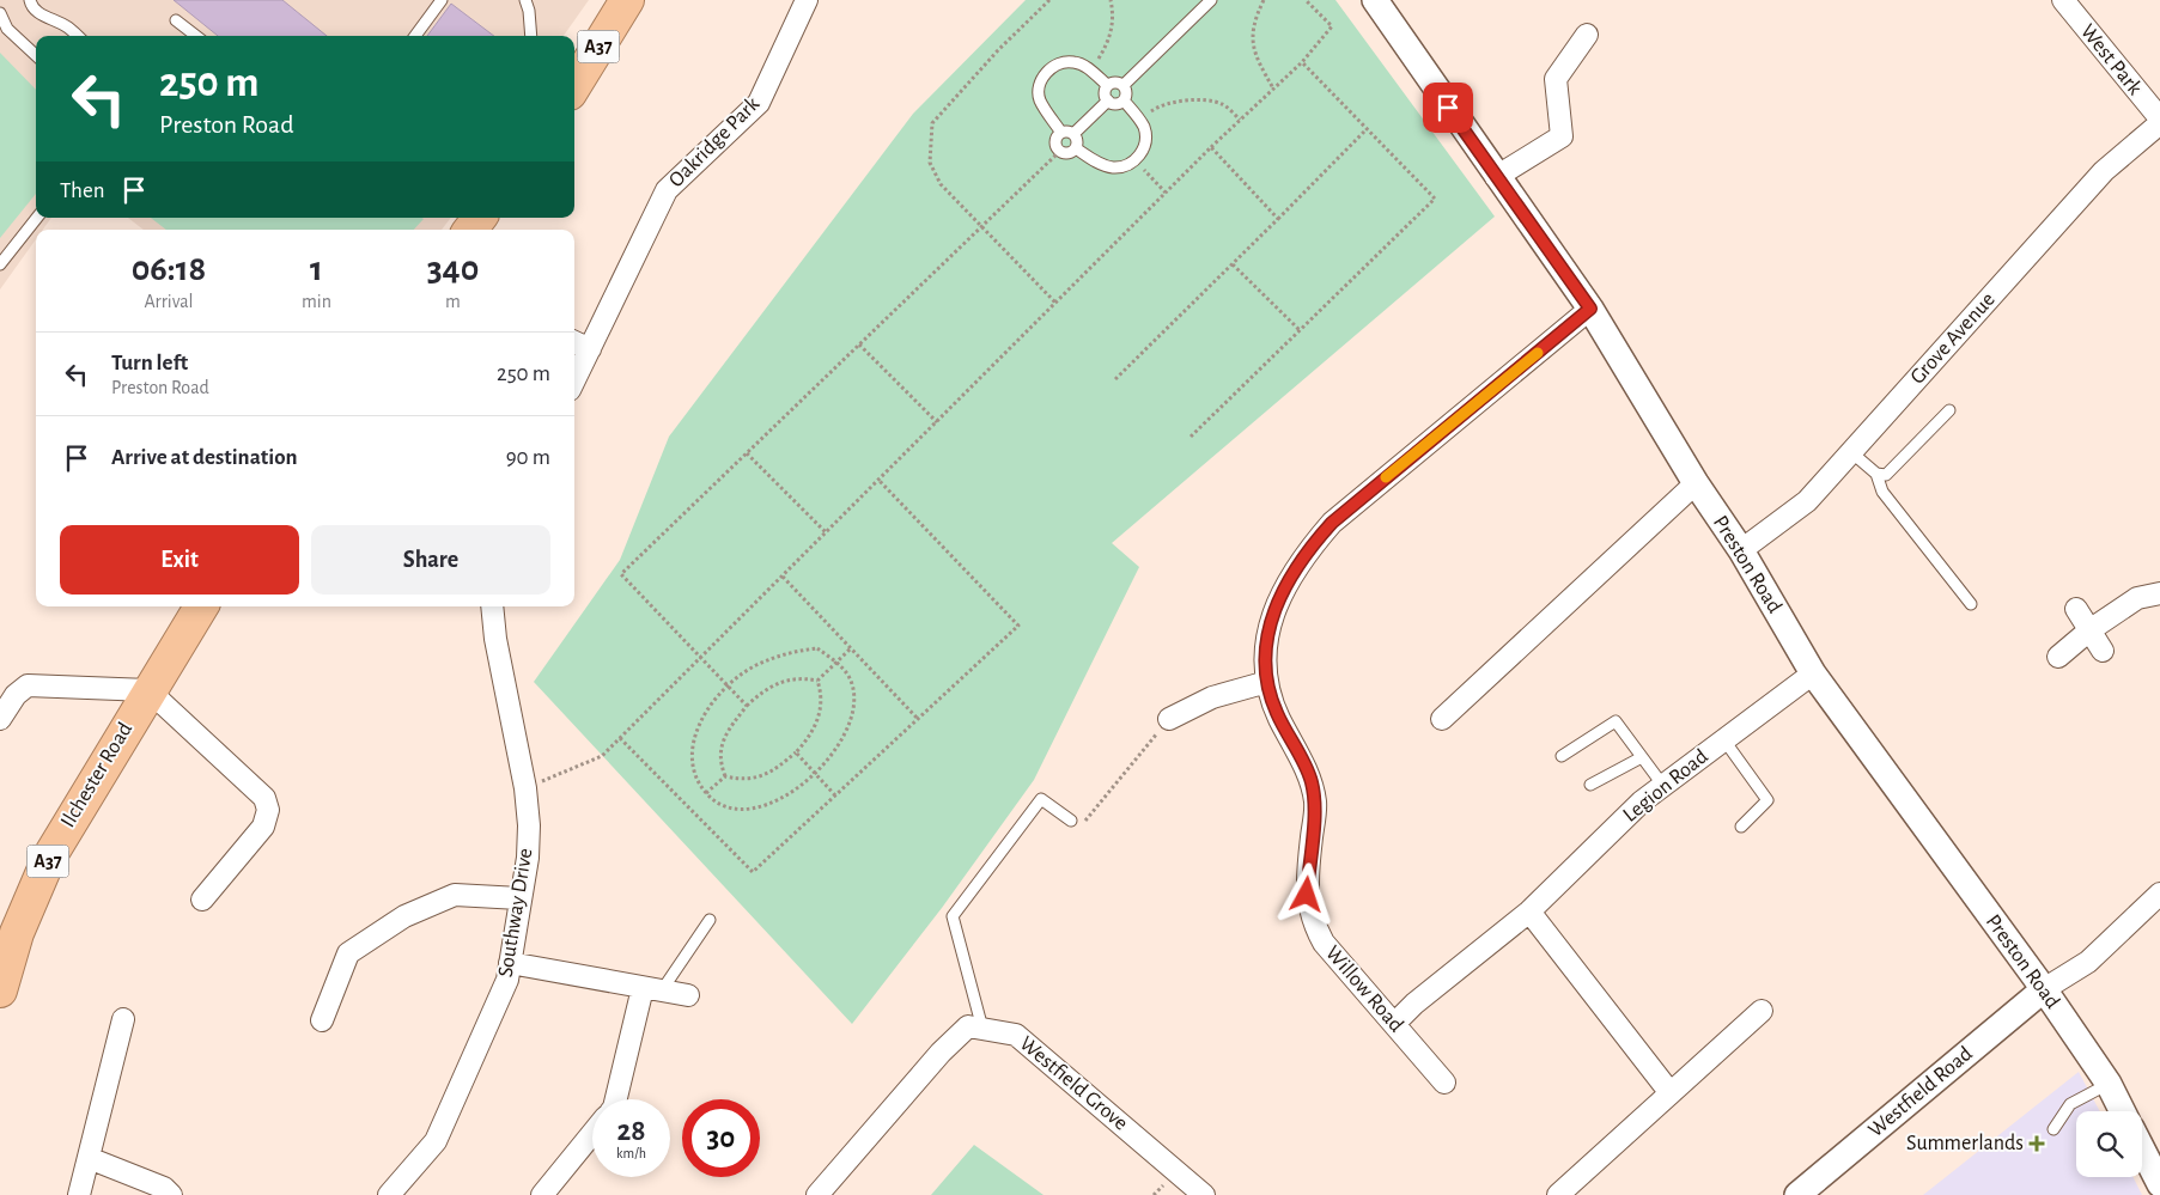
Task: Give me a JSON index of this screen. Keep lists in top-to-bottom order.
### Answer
{
  "streets": {
    "highway": ["A37", "Ilchester Road"],
    "street": [
      "West Park",
      "Oakridge Park",
      "Grove Avenue",
      "Preston Road",
      "Legion Road",
      "Southway Drive",
      "Willow Road",
      "Westfield Grove",
      "Westfield Road"
    ]
  },
  "crossings": [
    ["West Park", "Grove Avenue"],
    ["Grove Avenue", "Preston Road"],
    ["Preston Road", "Legion Road"],
    ["Preston Road", "Willow Road"],
    ["Preston Road", "Westfield Road"],
    ["Legion Road", "Willow Road"]
  ],
  "places": {
    "health": ["Summerlands"]
  },
  "page": {
    "turn": ["250 m", "Preston Road"],
    "then": "Then",
    "eta": [
      "06:18",
      "Arrival",
      "1",
      "min",
      "340",
      "m"
    ],
    "list": [
      {
        "name": "Turn left",
        "note": "Preston Road",
        "value": "250 m"
      },
      {
        "name": "Arrive at destination",
        "value": "90 m"
      }
    ],
    "buttons": ["Exit", "Share"],
    "speed": "28 km/h",
    "limit": "30"
  }
}
